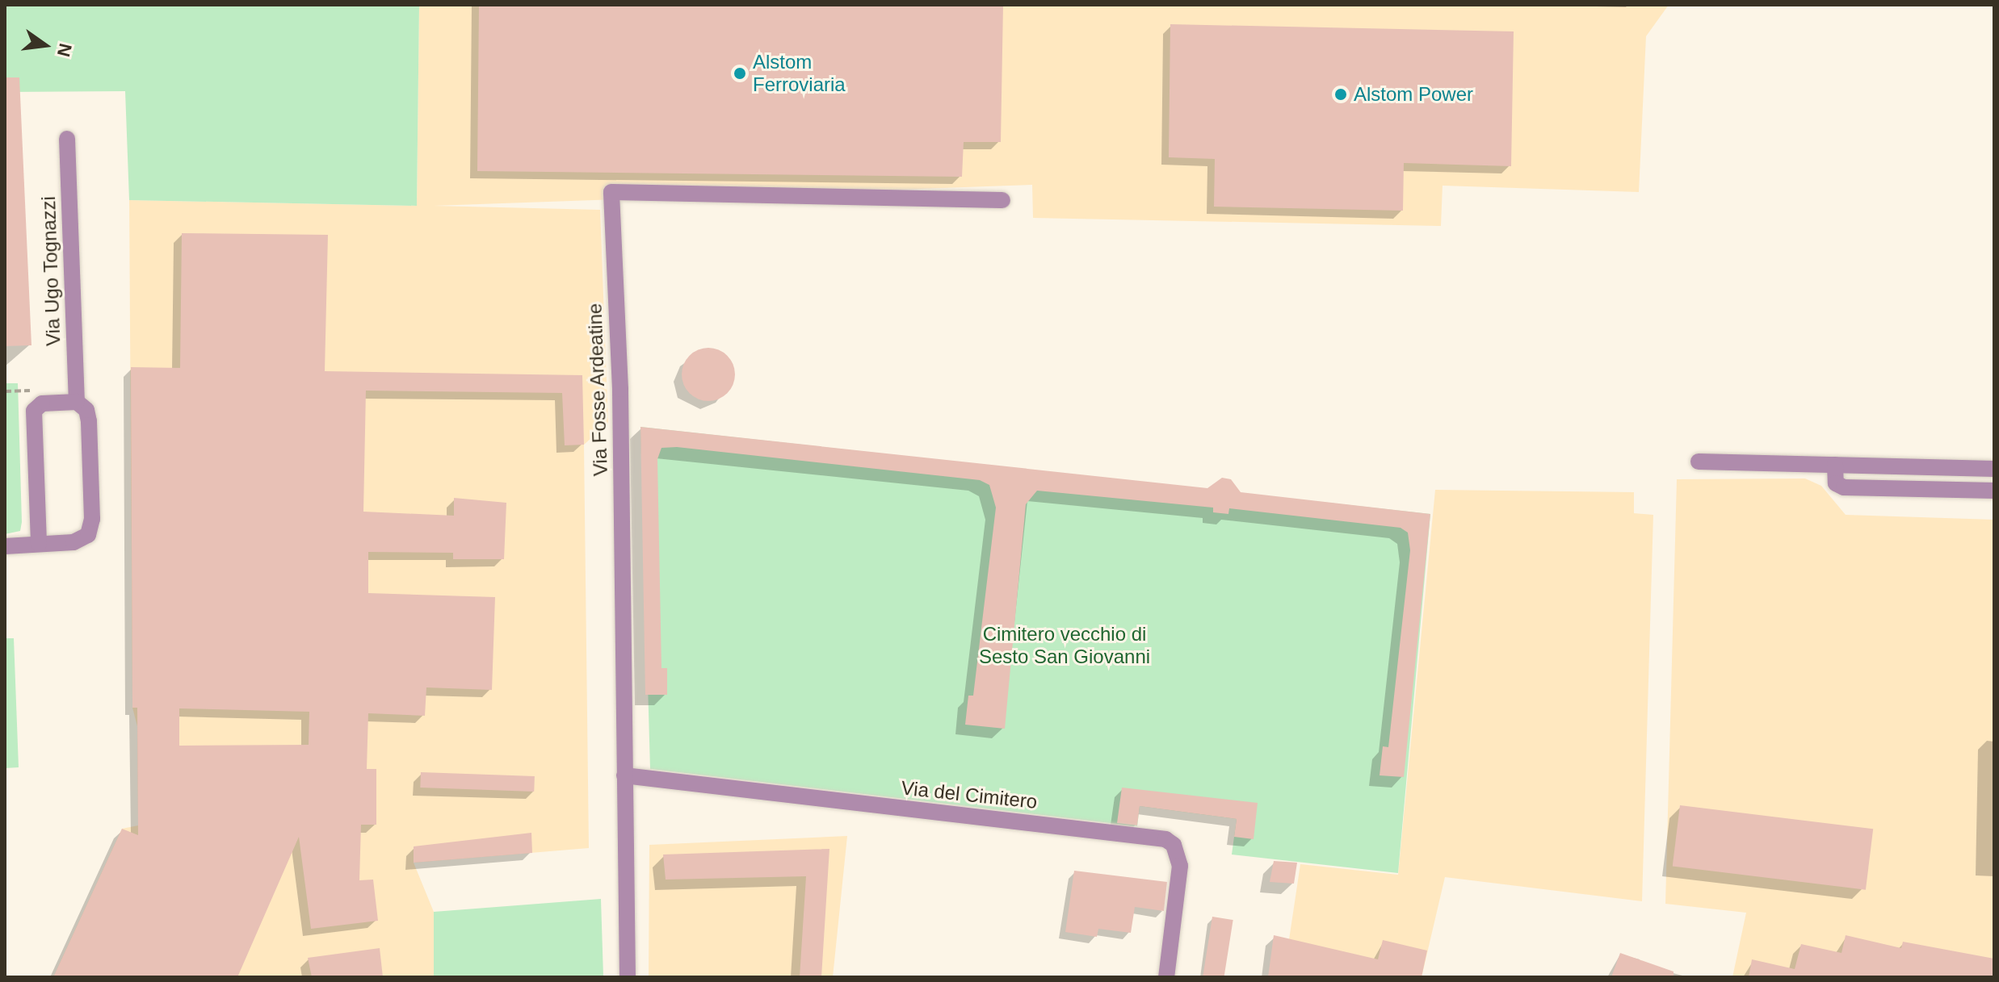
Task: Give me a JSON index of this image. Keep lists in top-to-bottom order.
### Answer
{
  "streets": {
    "street": ["Via Ugo Tognazzi", "Via Fosse Ardeatine", "Via del Cimitero"]
  },
  "crossings": [
    ["Via Fosse Ardeatine", "Via del Cimitero"]
  ],
  "parks": ["Cimitero vecchio di Sesto San Giovanni"],
  "places": ["Alstom Ferroviaria", "Alstom Power"],
  "north": "right"
}
